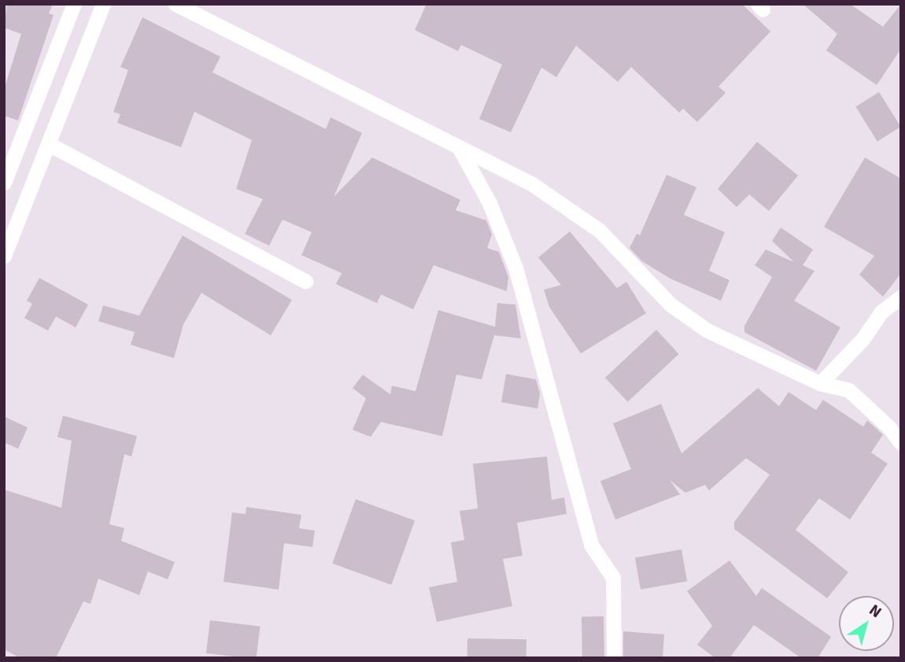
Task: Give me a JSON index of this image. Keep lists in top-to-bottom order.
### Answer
{
  "north": "top right"
}
